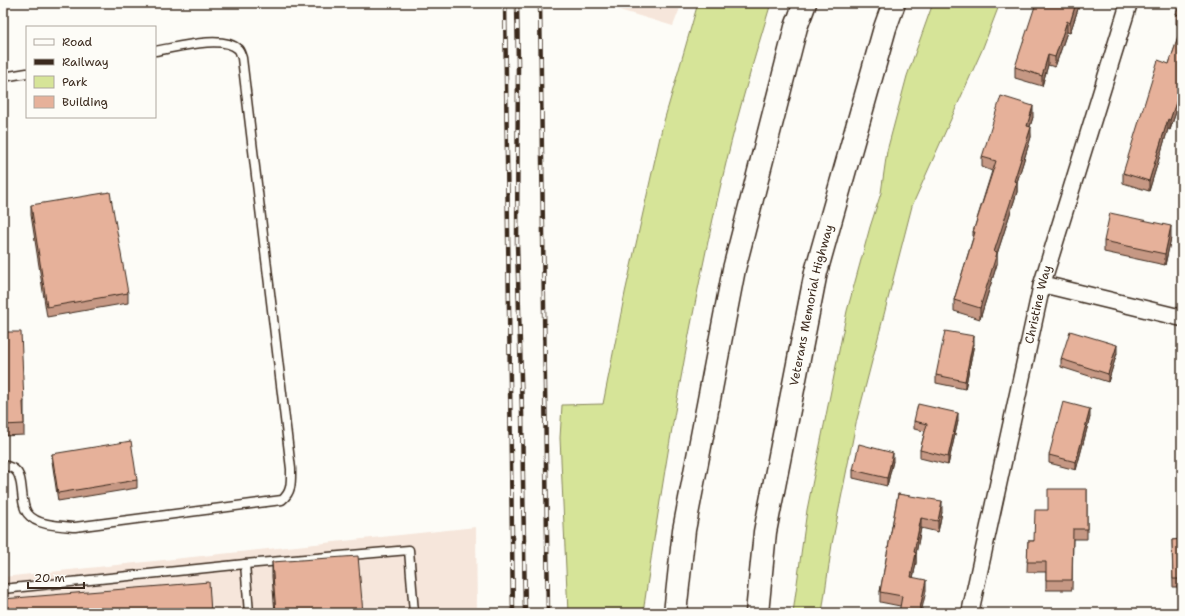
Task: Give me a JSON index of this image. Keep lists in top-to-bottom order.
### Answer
{
  "streets": {
    "highway": ["Veterans Memorial Highway"],
    "street": ["Christine Way"]
  },
  "legend": [
    "Road",
    "Railway",
    "Park",
    "Building"
  ],
  "scale_bar": "20 m"
}
